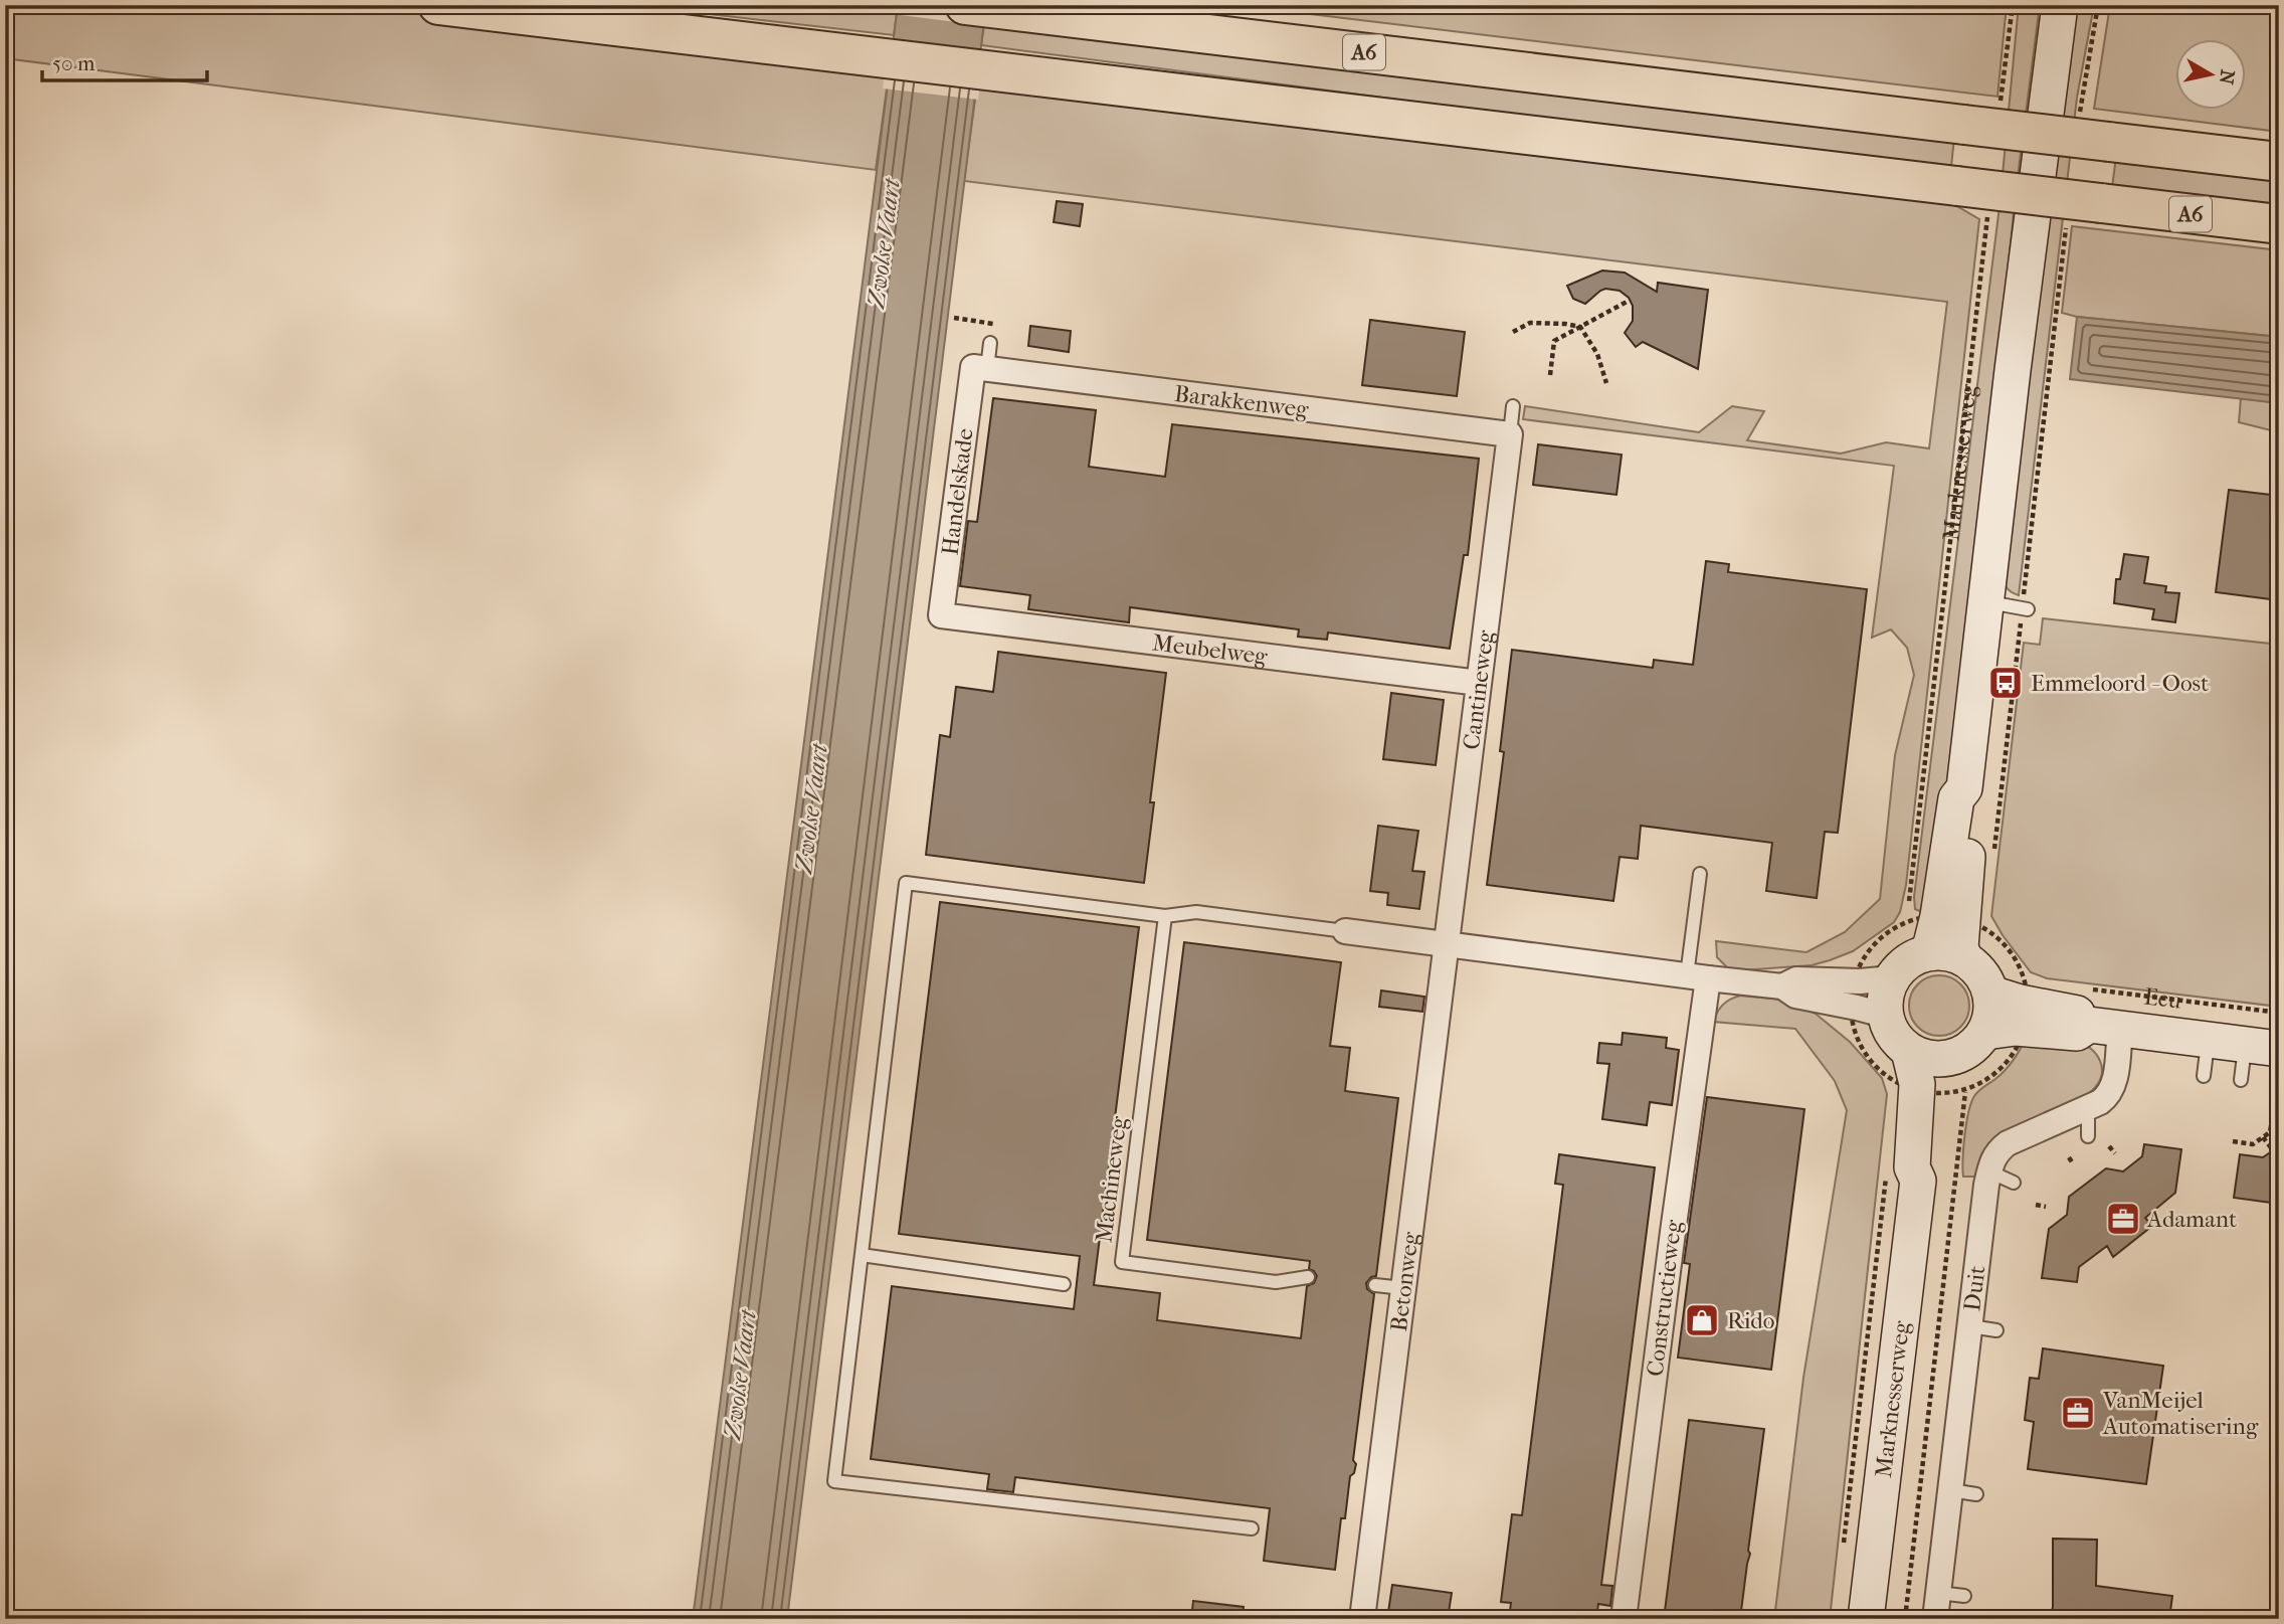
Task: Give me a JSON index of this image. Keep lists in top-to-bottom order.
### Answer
{
  "streets": {
    "highway": ["A6"],
    "main road": ["Marknesserweg", "Ecu"],
    "street": [
      "Barakkenweg",
      "Handelskade",
      "Meubelweg",
      "Cantineweg",
      "Betonweg",
      "Duit",
      "Constructieweg"
    ],
    "lane": ["Machineweg"]
  },
  "crossings": [
    ["Barakkenweg", "Handelskade"],
    ["Barakkenweg", "Cantineweg"],
    ["Marknesserweg", "Ecu"],
    ["Handelskade", "Meubelweg"],
    ["Meubelweg", "Cantineweg"],
    ["Cantineweg", "Betonweg"],
    ["Ecu", "Duit"]
  ],
  "water": ["Zwolse Vaart"],
  "places": {
    "bus stop": ["Emmeloord - Oost"],
    "office": ["Adamant", "VanMeijel Automatisering"],
    "shop": ["Rido"]
  },
  "scale_bar": "50 m",
  "north": "right"
}
